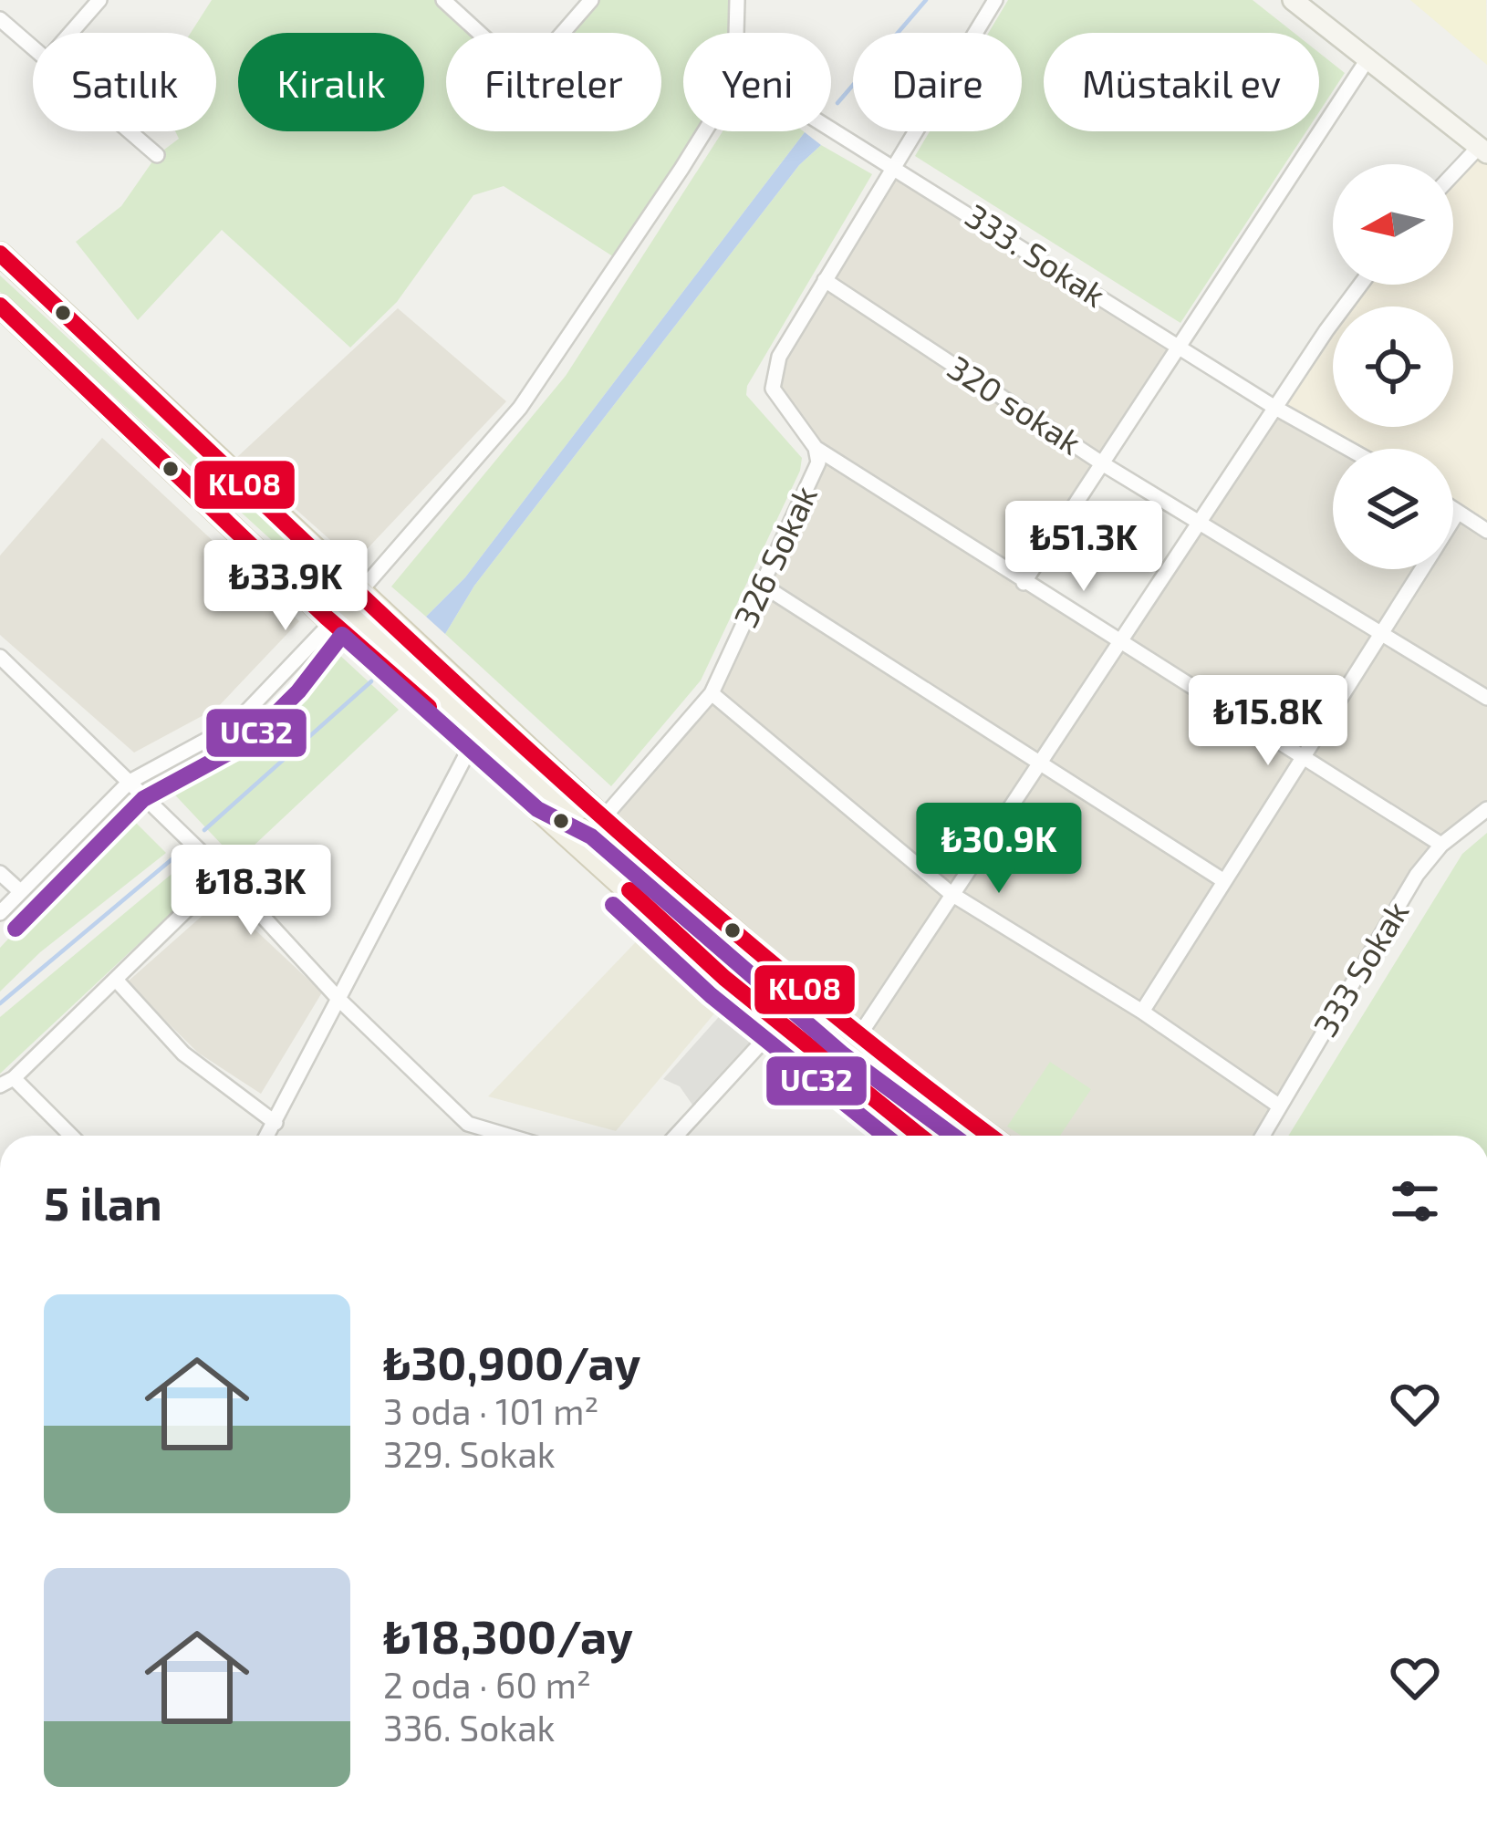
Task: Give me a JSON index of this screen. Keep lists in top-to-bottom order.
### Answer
{
  "streets": {
    "street": [
      "333. Sokak",
      "320 sokak",
      "326 Sokak",
      "333 Sokak"
    ]
  },
  "crossings": [
    ["333. Sokak", "326 Sokak"],
    ["320 sokak", "326 Sokak"]
  ],
  "lines": ["transit line KL08", "transit line UC32"],
  "north": "left",
  "page": {
    "chip": [
      "Satılık",
      "Kiralık",
      "Filtreler",
      "Yeni",
      "Daire",
      "Müstakil ev"
    ],
    "price": [
      "₺51.3K",
      "₺33.9K",
      "₺15.8K",
      "₺30.9K",
      "₺18.3K"
    ],
    "heading": "5 ilan",
    "list": [
      {
        "name": "₺30,900/ay",
        "note": "3 oda · 101 m² · 329. Sokak"
      },
      {
        "name": "₺18,300/ay",
        "note": "2 oda · 60 m² · 336. Sokak"
      }
    ]
  }
}
